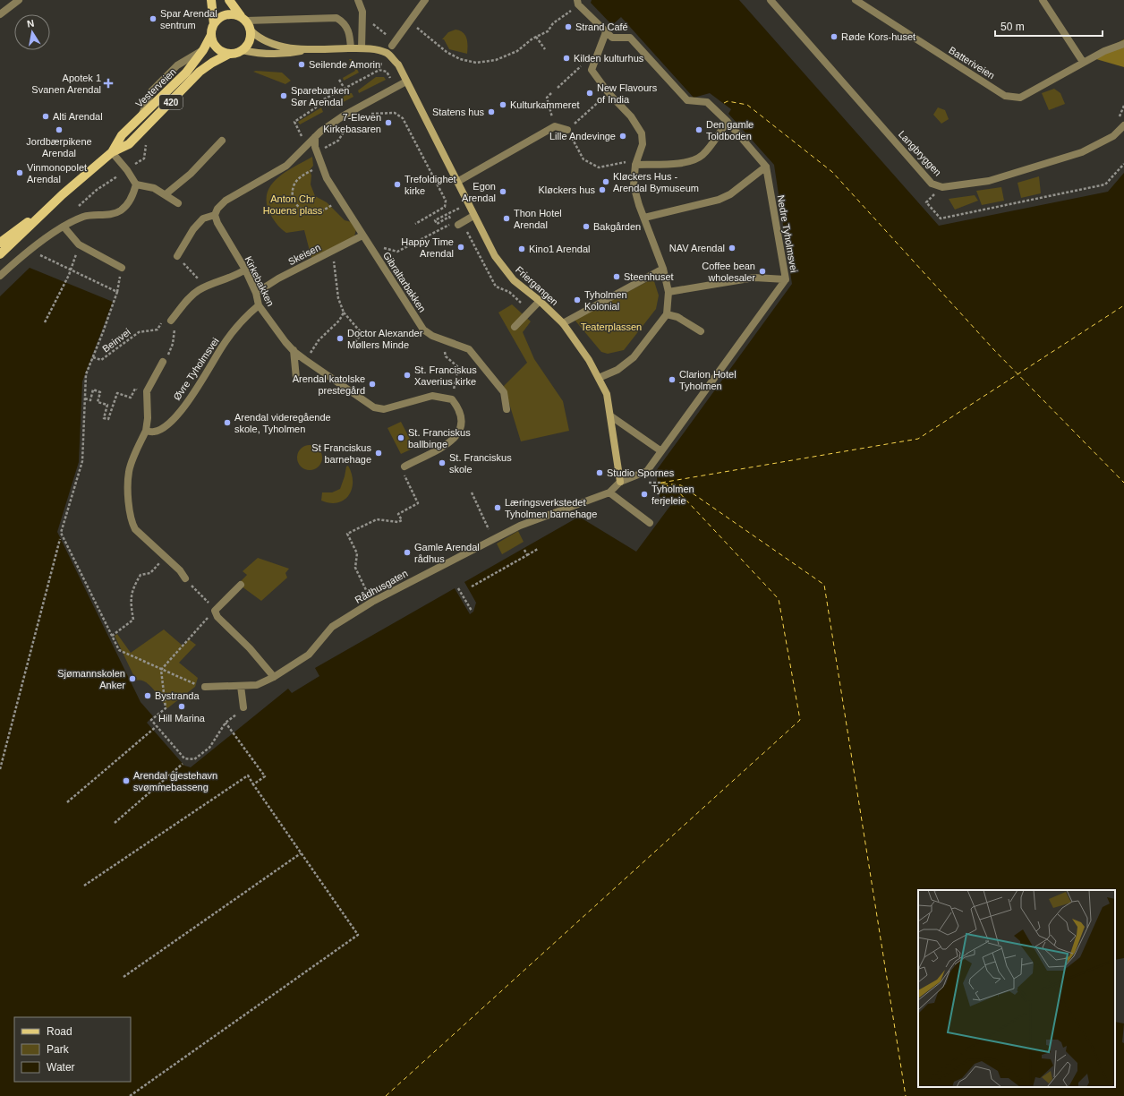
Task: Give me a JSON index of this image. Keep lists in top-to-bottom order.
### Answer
{
  "streets": {
    "main road": ["Vesterveien", "420"],
    "street": [
      "Batteriveien",
      "Langbryggen",
      "Nedre Tyholmsvei",
      "Skeisen",
      "Kirkebakken",
      "Gibraltarbakken",
      "Friergangen",
      "Øvre Tyholmsvei",
      "Rådhusgaten"
    ],
    "path": ["Beinvei"]
  },
  "crossings": [
    ["Vesterveien", "420"],
    ["Nedre Tyholmsvei", "Friergangen"],
    ["Nedre Tyholmsvei", "Rådhusgaten"],
    ["Skeisen", "Kirkebakken"],
    ["Skeisen", "Gibraltarbakken"],
    ["Kirkebakken", "Øvre Tyholmsvei"],
    ["Friergangen", "Rådhusgaten"]
  ],
  "parks": ["Anton Chr Houens plass", "Teaterplassen"],
  "places": {
    "other": [
      "Spar Arendal sentrum",
      "Strand Café",
      "Røde Kors-huset",
      "Kilden kulturhus",
      "Seilende Amorin",
      "New Flavours of India",
      "Sparebanken Sør Arendal",
      "Kulturkammeret",
      "Statens hus",
      "Alti Arendal",
      "7-Eleven Kirkebasaren",
      "Jordbærpikene Arendal",
      "Den gamle Toldboden",
      "Lille Andevinge",
      "Vinmonopolet Arendal",
      "Kløckers Hus - Arendal Bymuseum",
      "Trefoldighet kirke",
      "Kløckers hus",
      "Egon Arendal",
      "Thon Hotel Arendal",
      "Bakgården",
      "Happy Time Arendal",
      "NAV Arendal",
      "Kino1 Arendal",
      "Coffee bean wholesaler",
      "Steenhuset",
      "Tyholmen Kolonial",
      "Doctor Alexander Møllers Minde",
      "St. Franciskus Xaverius kirke",
      "Clarion Hotel Tyholmen",
      "Arendal katolske prestegård",
      "Arendal videregående skole, Tyholmen",
      "St. Franciskus ballbinge",
      "St Franciskus barnehage",
      "St. Franciskus skole",
      "Studio Spornes",
      "Tyholmen ferjeleie",
      "Læringsverkstedet Tyholmen barnehage",
      "Gamle Arendal rådhus",
      "Sjømannskolen Anker",
      "Bystranda",
      "Hill Marina",
      "Arendal gjestehavn svømmebasseng"
    ],
    "health": ["Apotek 1 Svanen Arendal"]
  },
  "legend": ["Road", "Park", "Water"],
  "scale_bar": "50 m",
  "north": "top"
}
